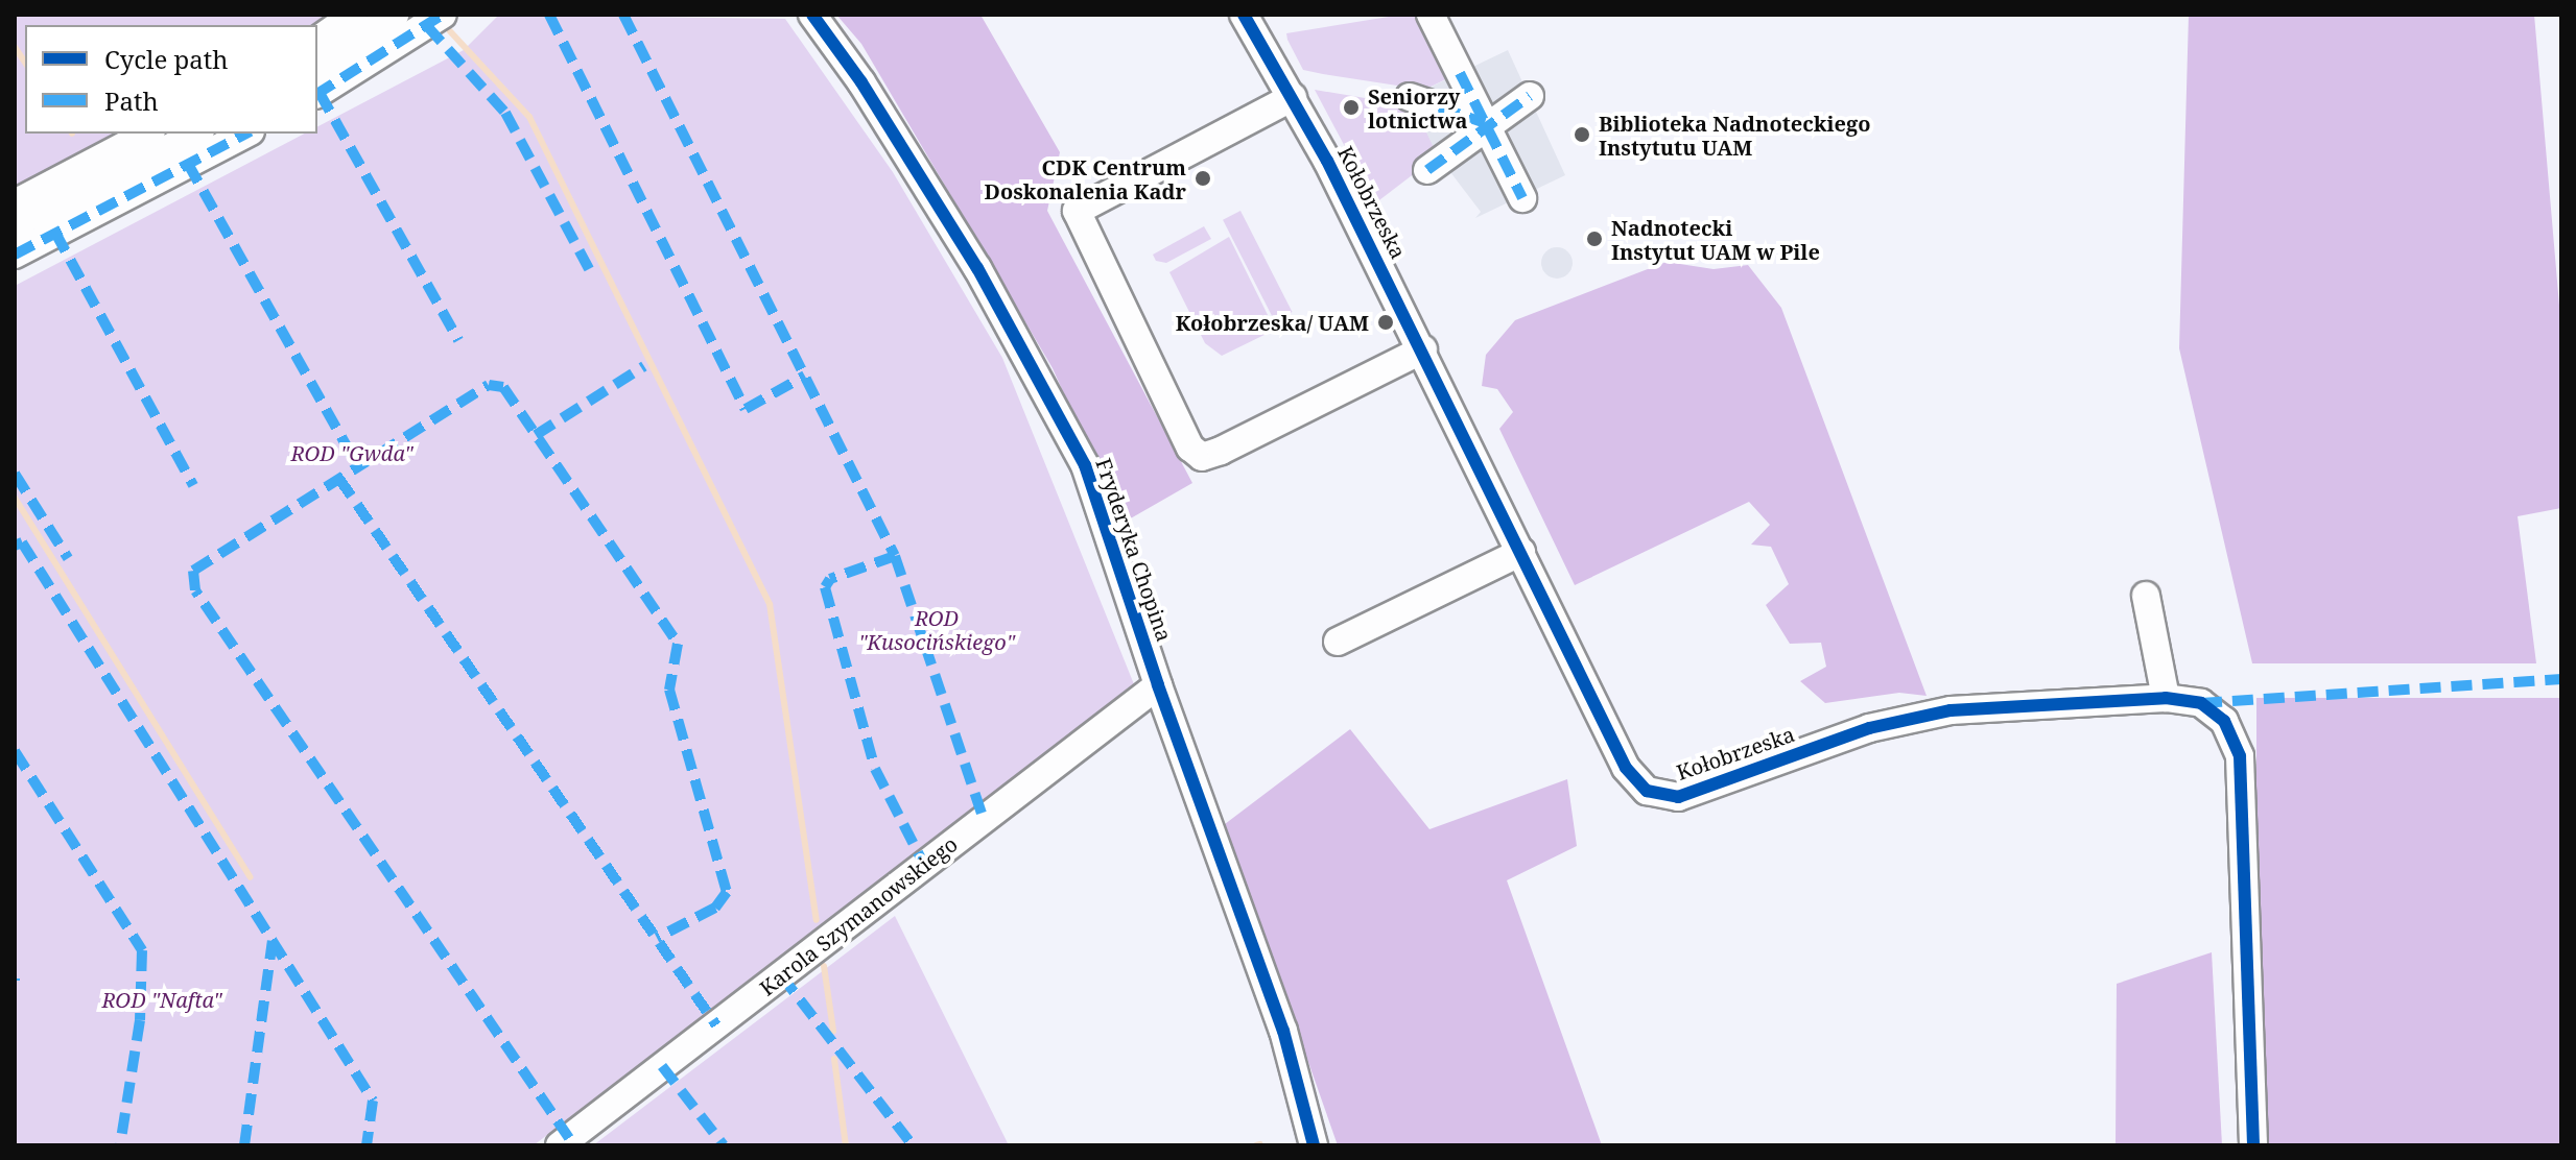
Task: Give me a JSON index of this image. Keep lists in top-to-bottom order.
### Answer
{
  "streets": {
    "street": ["Kołobrzeska", "Fryderyka Chopina", "Karola Szymanowskiego"]
  },
  "crossings": [
    ["Fryderyka Chopina", "Karola Szymanowskiego"]
  ],
  "parks": ["ROD \"Gwda\"", "ROD \"Kusocińskiego\"", "ROD \"Nafta\""],
  "places": [
    "Seniorzy lotnictwa",
    "Biblioteka Nadnoteckiego Instytutu UAM",
    "CDK Centrum Doskonalenia Kadr",
    "Nadnotecki Instytut UAM w Pile",
    "Kołobrzeska/ UAM"
  ],
  "legend": ["Cycle path", "Path"]
}
